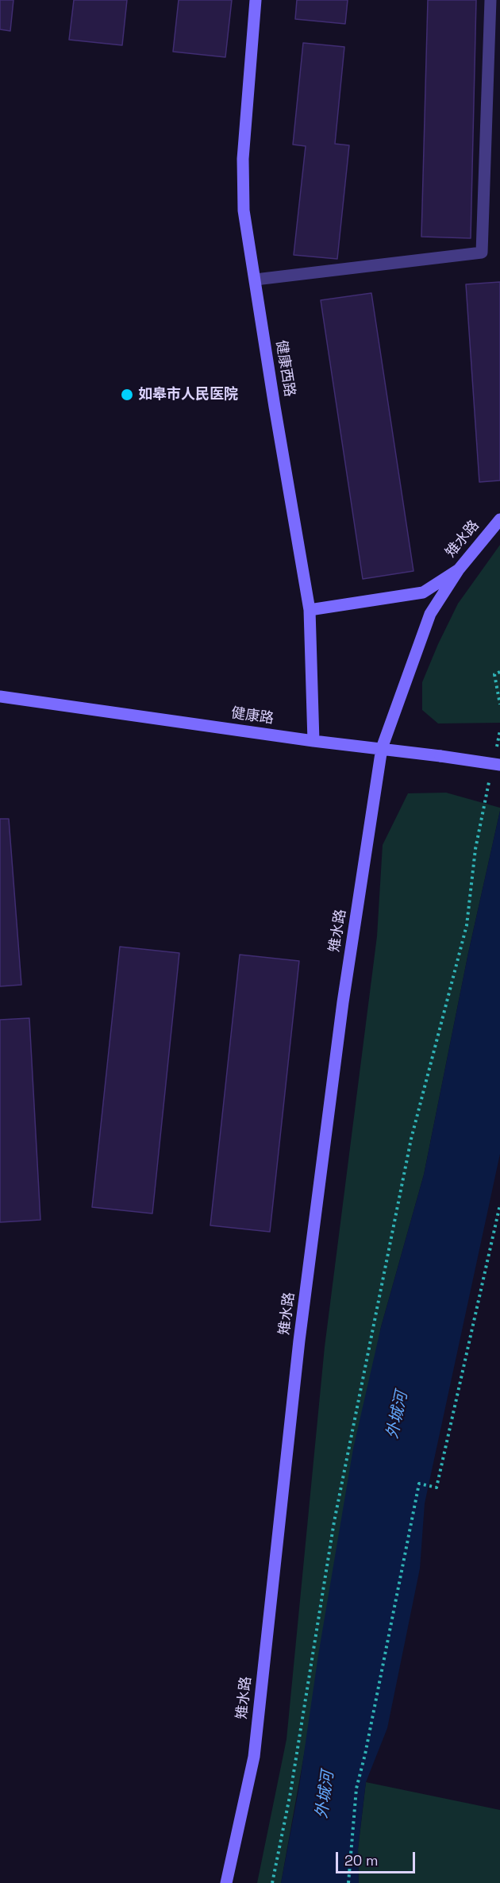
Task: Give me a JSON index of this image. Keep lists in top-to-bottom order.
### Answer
{
  "streets": {
    "street": ["健康西路", "雉水路", "健康路"]
  },
  "crossings": [
    ["健康西路", "雉水路"],
    ["健康西路", "健康路"],
    ["雉水路", "健康路"]
  ],
  "water": ["外城河"],
  "places": ["如皋市人民医院"],
  "scale_bar": "20 m"
}
